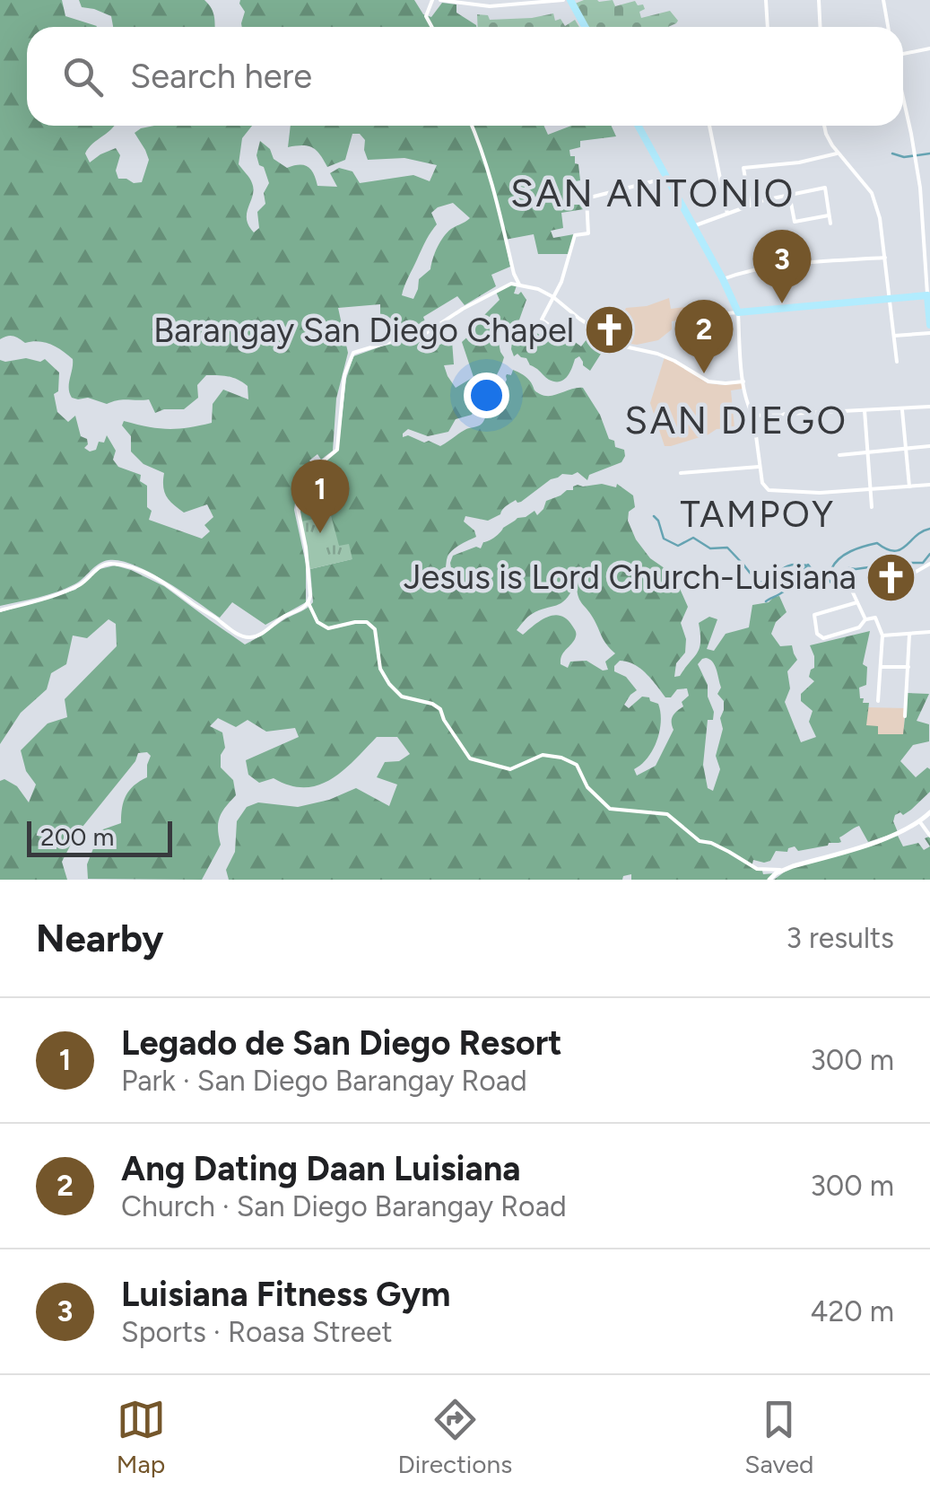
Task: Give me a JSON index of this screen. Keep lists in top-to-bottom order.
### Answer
{
  "districts": ["SAN ANTONIO", "SAN DIEGO", "TAMPOY"],
  "places": {
    "church": ["Barangay San Diego Chapel", "Jesus is Lord Church-Luisiana"]
  },
  "scale_bar": "200 m",
  "page": {
    "search": "Search here",
    "pins": ["3", "2", "1"],
    "scale": "200 m",
    "heading": ["Nearby", "3 results"],
    "list": [
      {
        "mark": "1",
        "name": "Legado de San Diego Resort",
        "note": "Park · San Diego Barangay Road",
        "value": "300 m"
      },
      {
        "mark": "2",
        "name": "Ang Dating Daan Luisiana",
        "note": "Church · San Diego Barangay Road",
        "value": "300 m"
      },
      {
        "mark": "3",
        "name": "Luisiana Fitness Gym",
        "note": "Sports · Roasa Street",
        "value": "420 m"
      }
    ],
    "nav": ["Map", "Directions", "Saved"]
  }
}
